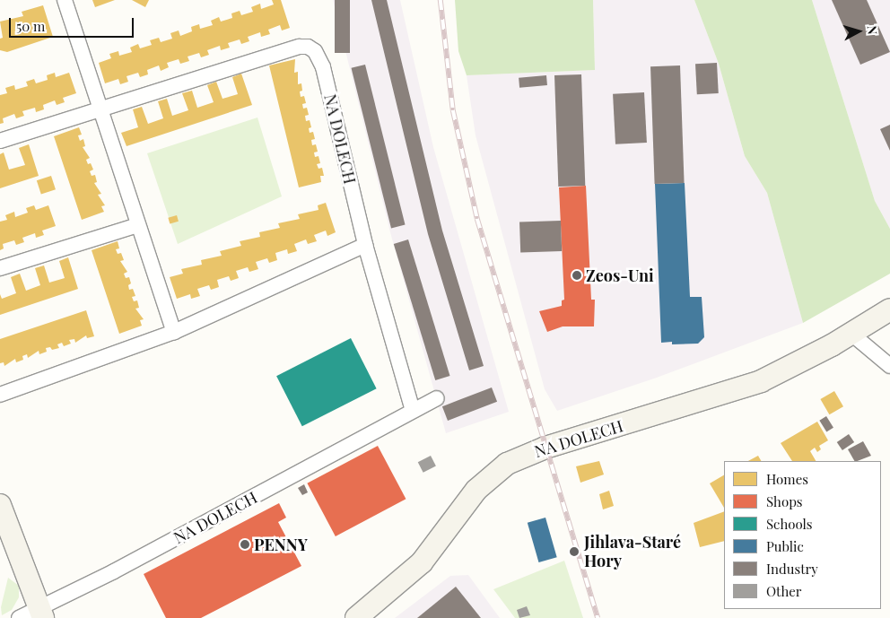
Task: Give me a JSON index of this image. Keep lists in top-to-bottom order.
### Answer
{
  "streets": {
    "main road": ["NA DOLECH"]
  },
  "places": ["Zeos-Uni", "PENNY", "Jihlava-Staré Hory"],
  "legend": [
    "Homes",
    "Shops",
    "Schools",
    "Public",
    "Industry",
    "Other"
  ],
  "scale_bar": "50 m",
  "north": "right"
}
